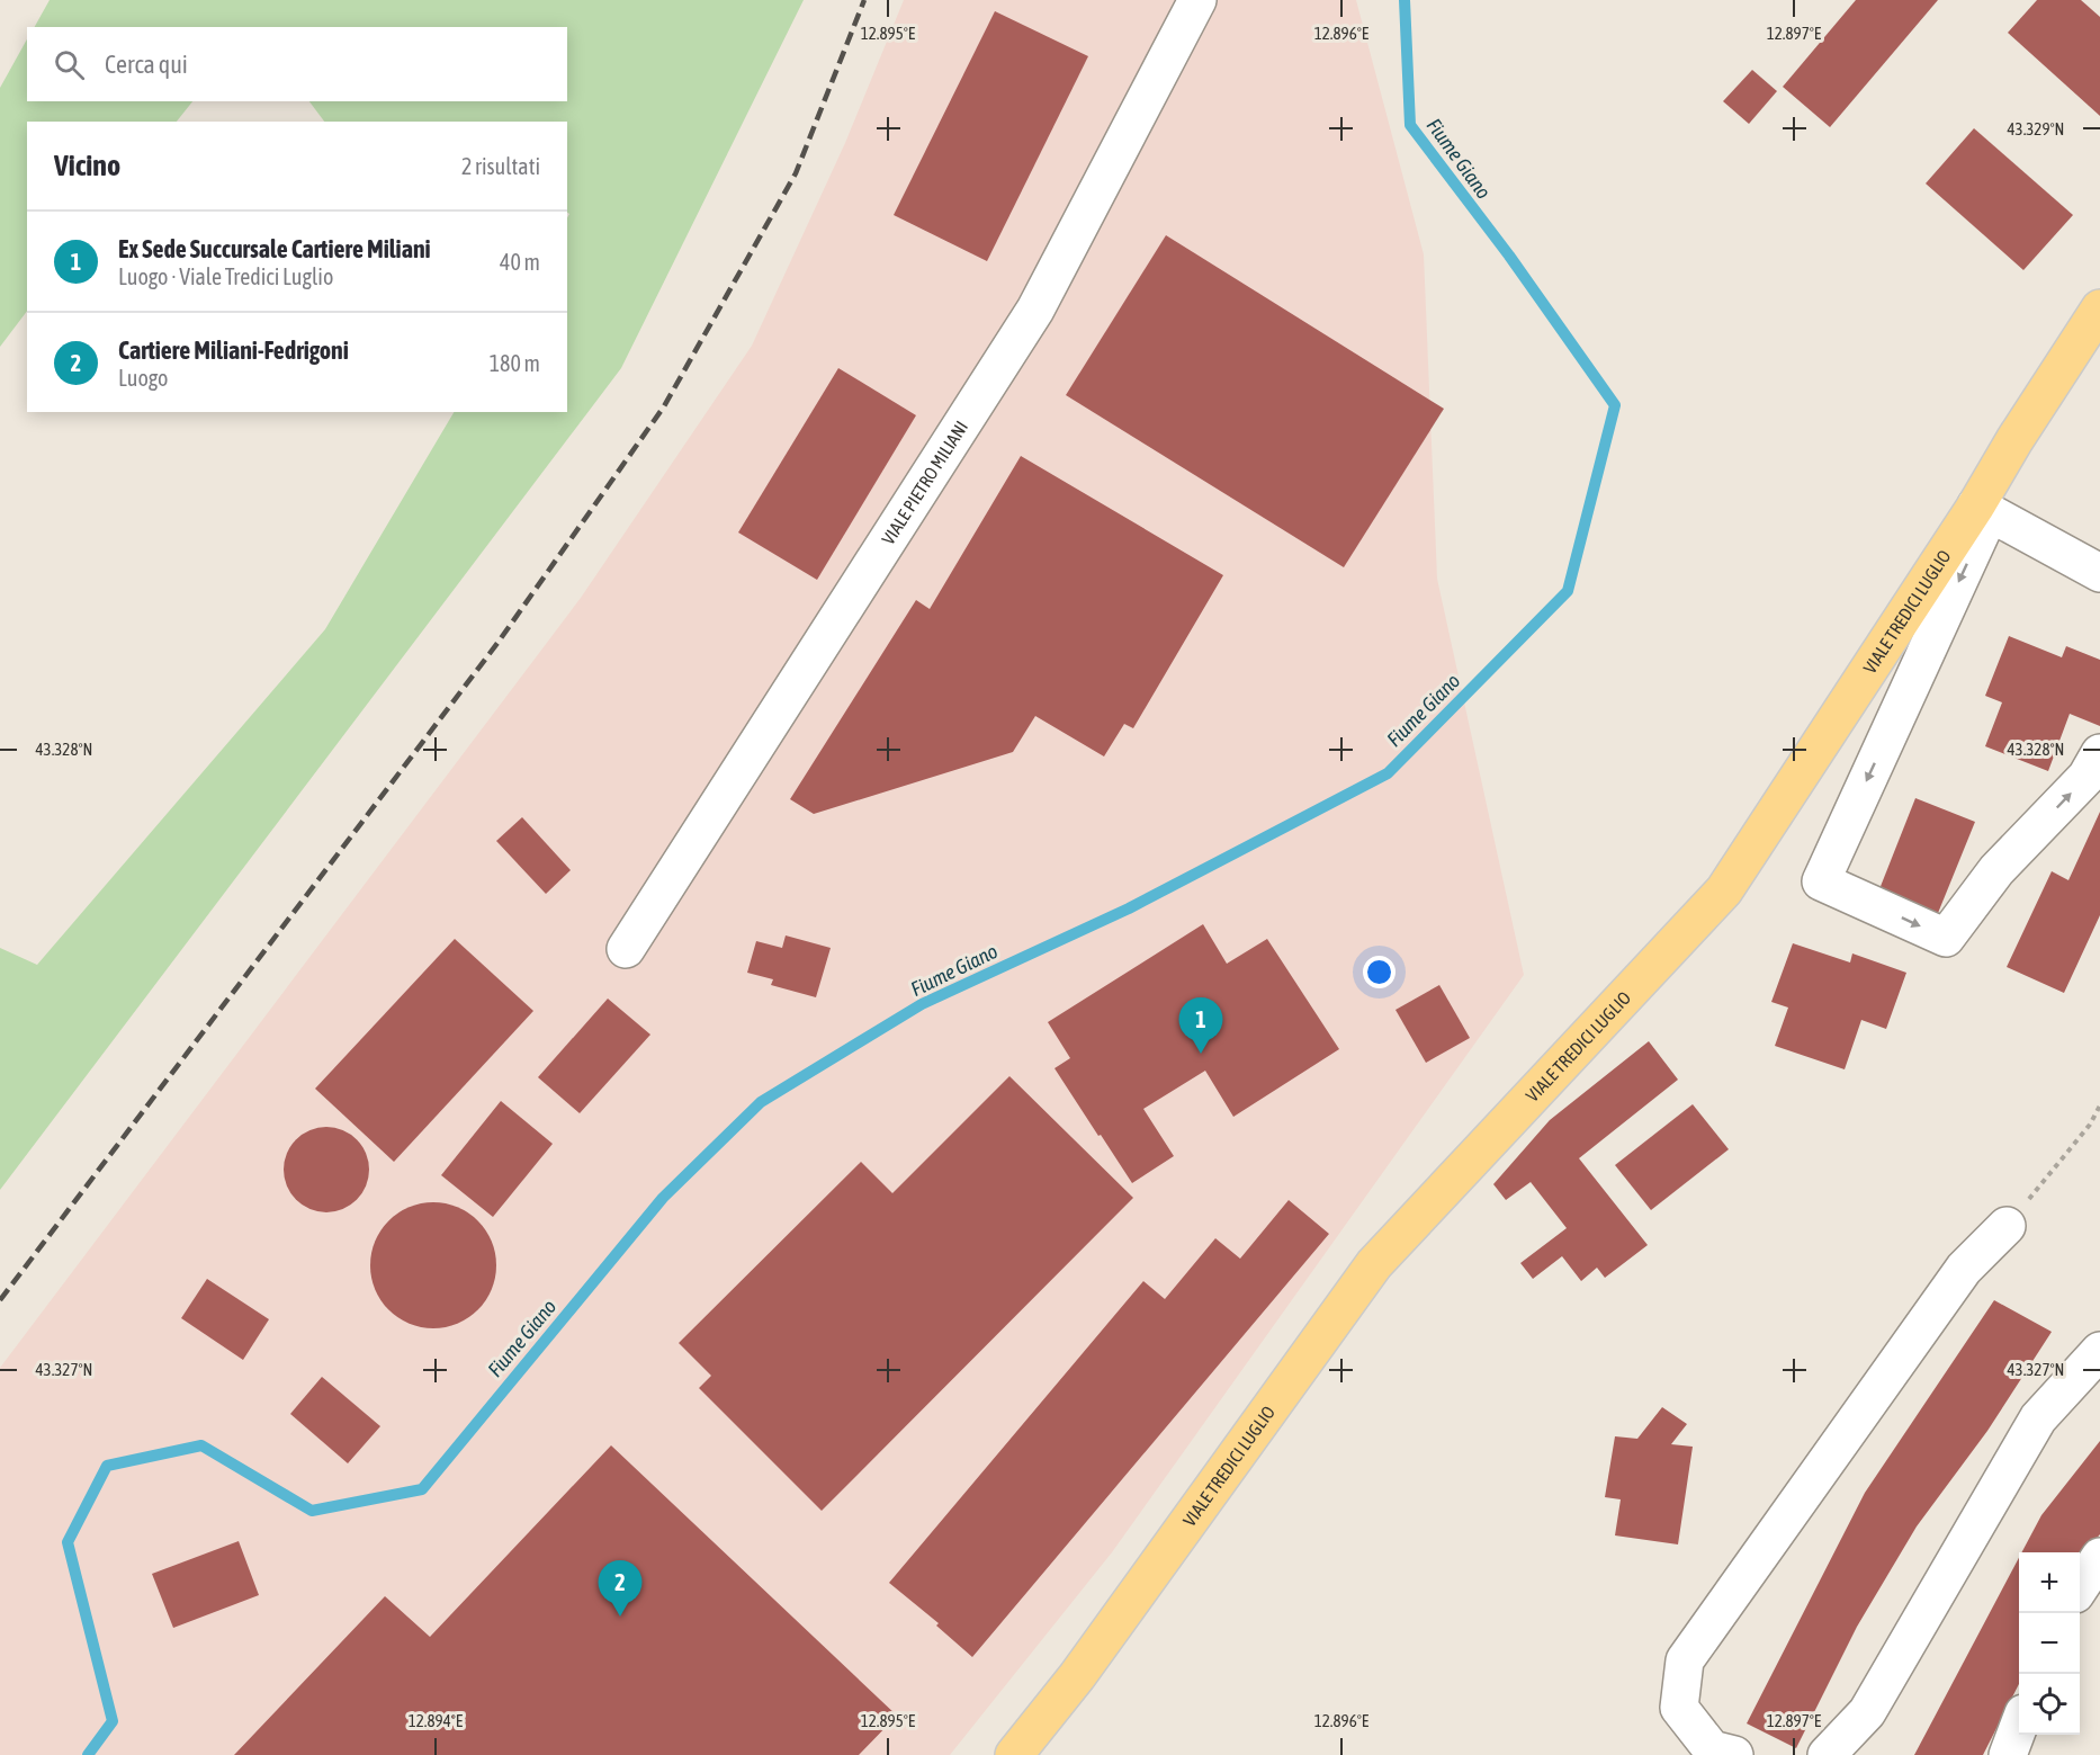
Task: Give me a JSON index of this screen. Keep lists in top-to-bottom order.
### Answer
{
  "streets": {
    "main road": ["VIALE TREDICI LUGLIO"],
    "street": ["VIALE PIETRO MILIANI"]
  },
  "water": ["Fiume Giano"],
  "page": {
    "search": "Cerca qui",
    "heading": ["Vicino", "2 risultati"],
    "list": [
      {
        "mark": "1",
        "name": "Ex Sede Succursale Cartiere Miliani",
        "note": "Luogo · Viale Tredici Luglio",
        "value": "40 m"
      },
      {
        "mark": "2",
        "name": "Cartiere Miliani-Fedrigoni",
        "note": "Luogo",
        "value": "180 m"
      }
    ],
    "pins": ["1", "2"],
    "map_buttons": ["+", "−"]
  },
  "coordinates": [
    "12.895°E",
    "12.896°E",
    "12.897°E",
    "43.329°N",
    "43.328°N",
    "43.327°N",
    "12.894°E"
  ]
}
